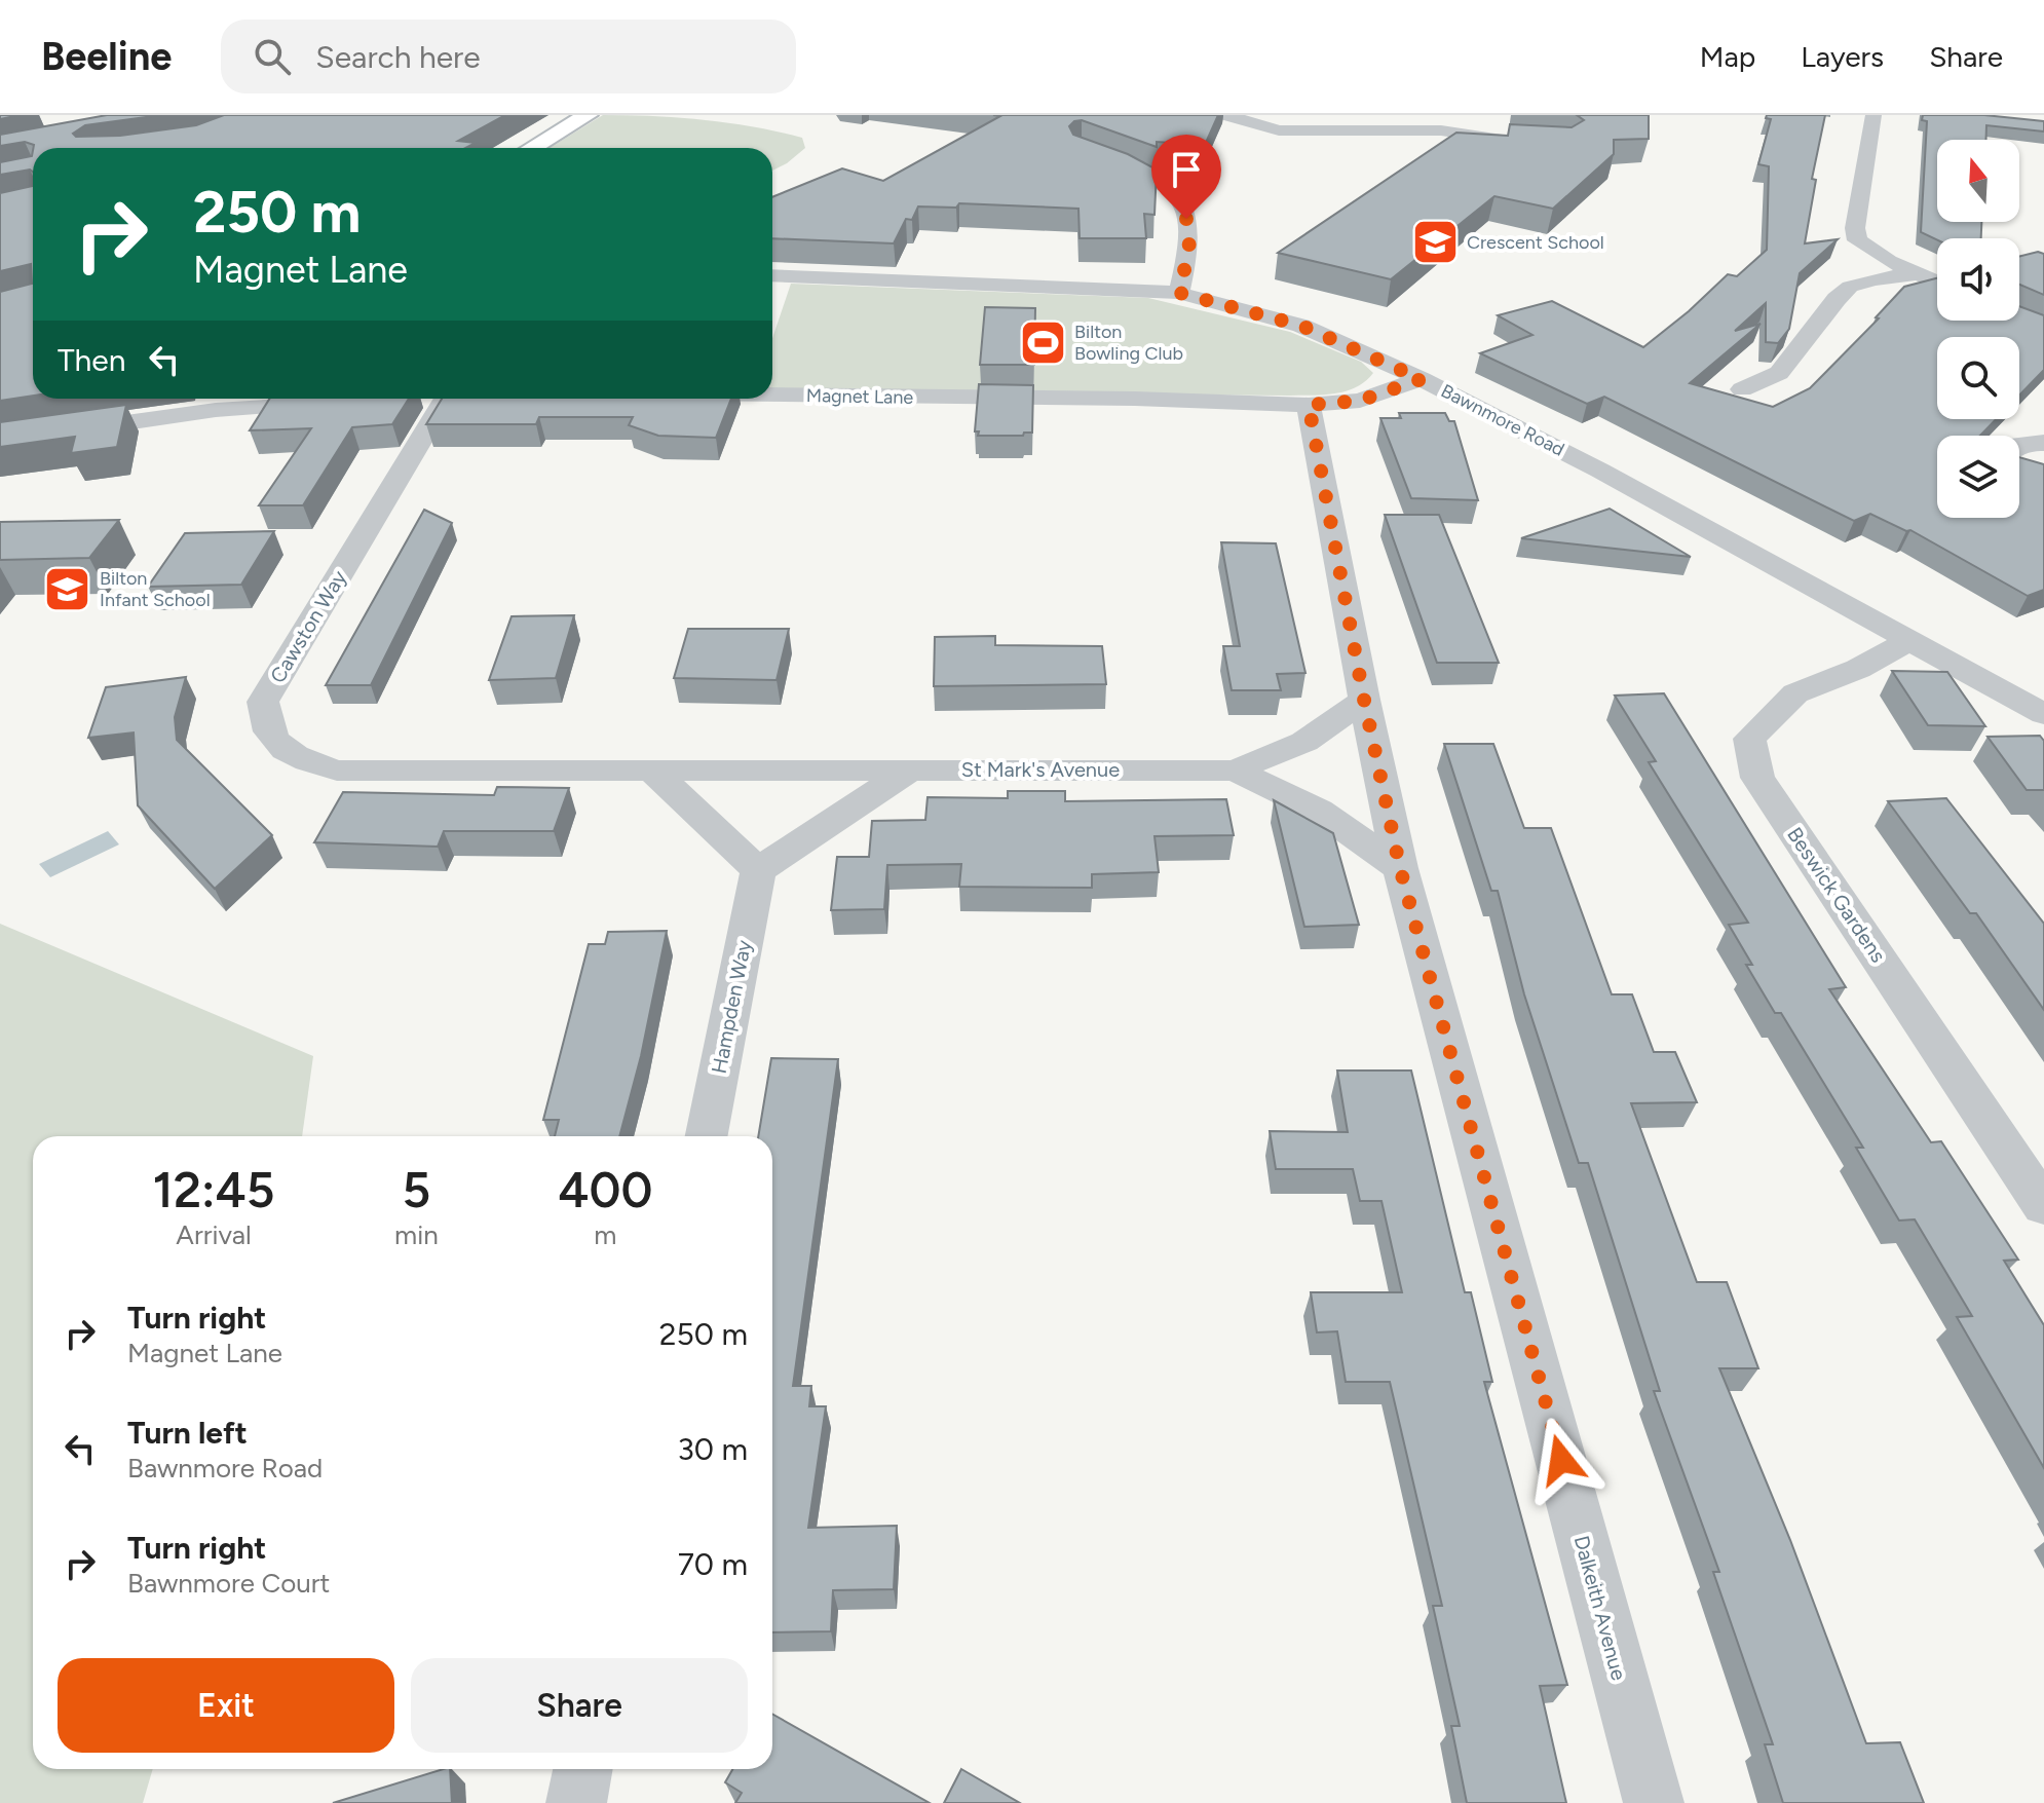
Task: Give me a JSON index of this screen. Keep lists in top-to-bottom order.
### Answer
{
  "streets": {
    "street": [
      "Magnet Lane",
      "Bawnmore Road",
      "Cawston Way",
      "St Mark's Avenue",
      "Beswick Gardens",
      "Hampden Way",
      "Dalkeith Avenue"
    ]
  },
  "crossings": [
    ["Magnet Lane", "Bawnmore Road"],
    ["Magnet Lane", "Dalkeith Avenue"],
    ["Bawnmore Road", "Beswick Gardens"],
    ["Cawston Way", "St Mark's Avenue"],
    ["St Mark's Avenue", "Dalkeith Avenue"]
  ],
  "places": {
    "school or university": ["Crescent School", "Bilton Infant School"],
    "sports": ["Bilton Bowling Club"]
  },
  "north": "top",
  "page": {
    "header": "Beeline",
    "search": "Search here",
    "nav": ["Map", "Layers", "Share"],
    "turn": ["250 m", "Magnet Lane"],
    "then": "Then",
    "eta": [
      "12:45",
      "Arrival",
      "5",
      "min",
      "400",
      "m"
    ],
    "list": [
      {
        "name": "Turn right",
        "note": "Magnet Lane",
        "value": "250 m"
      },
      {
        "name": "Turn left",
        "note": "Bawnmore Road",
        "value": "30 m"
      },
      {
        "name": "Turn right",
        "note": "Bawnmore Court",
        "value": "70 m"
      }
    ],
    "buttons": ["Exit", "Share"]
  }
}
